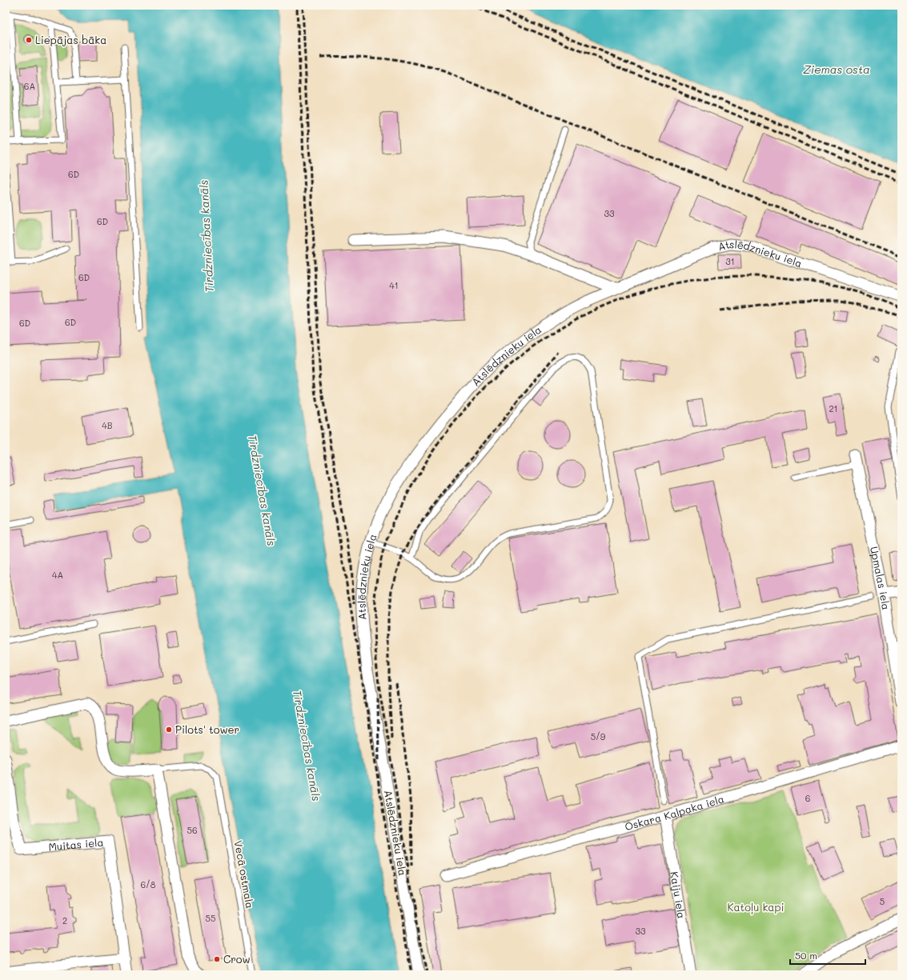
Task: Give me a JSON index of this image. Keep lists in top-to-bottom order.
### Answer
{
  "streets": {
    "street": [
      "Atslēdznieku iela",
      "Upmalas iela",
      "Oskara Kalpaka iela",
      "Muitas iela",
      "Kaiju iela"
    ],
    "lane": ["Vecā ostmala"]
  },
  "crossings": [
    ["Oskara Kalpaka iela", "Kaiju iela"]
  ],
  "water": ["Ziemas osta", "Tirdzniecības kanāls"],
  "parks": ["Katoļu kapi"],
  "places": ["Liepājas bāka", "Pilots' tower", "Crow"],
  "house_numbers": [
    "6A",
    "6D",
    "33",
    "6D",
    "31",
    "6D",
    "41",
    "6D",
    "6D",
    "21",
    "4B",
    "4A",
    "5/9",
    "6",
    "56",
    "6/8",
    "5",
    "55",
    "2",
    "33"
  ],
  "scale_bar": "50 m"
}
